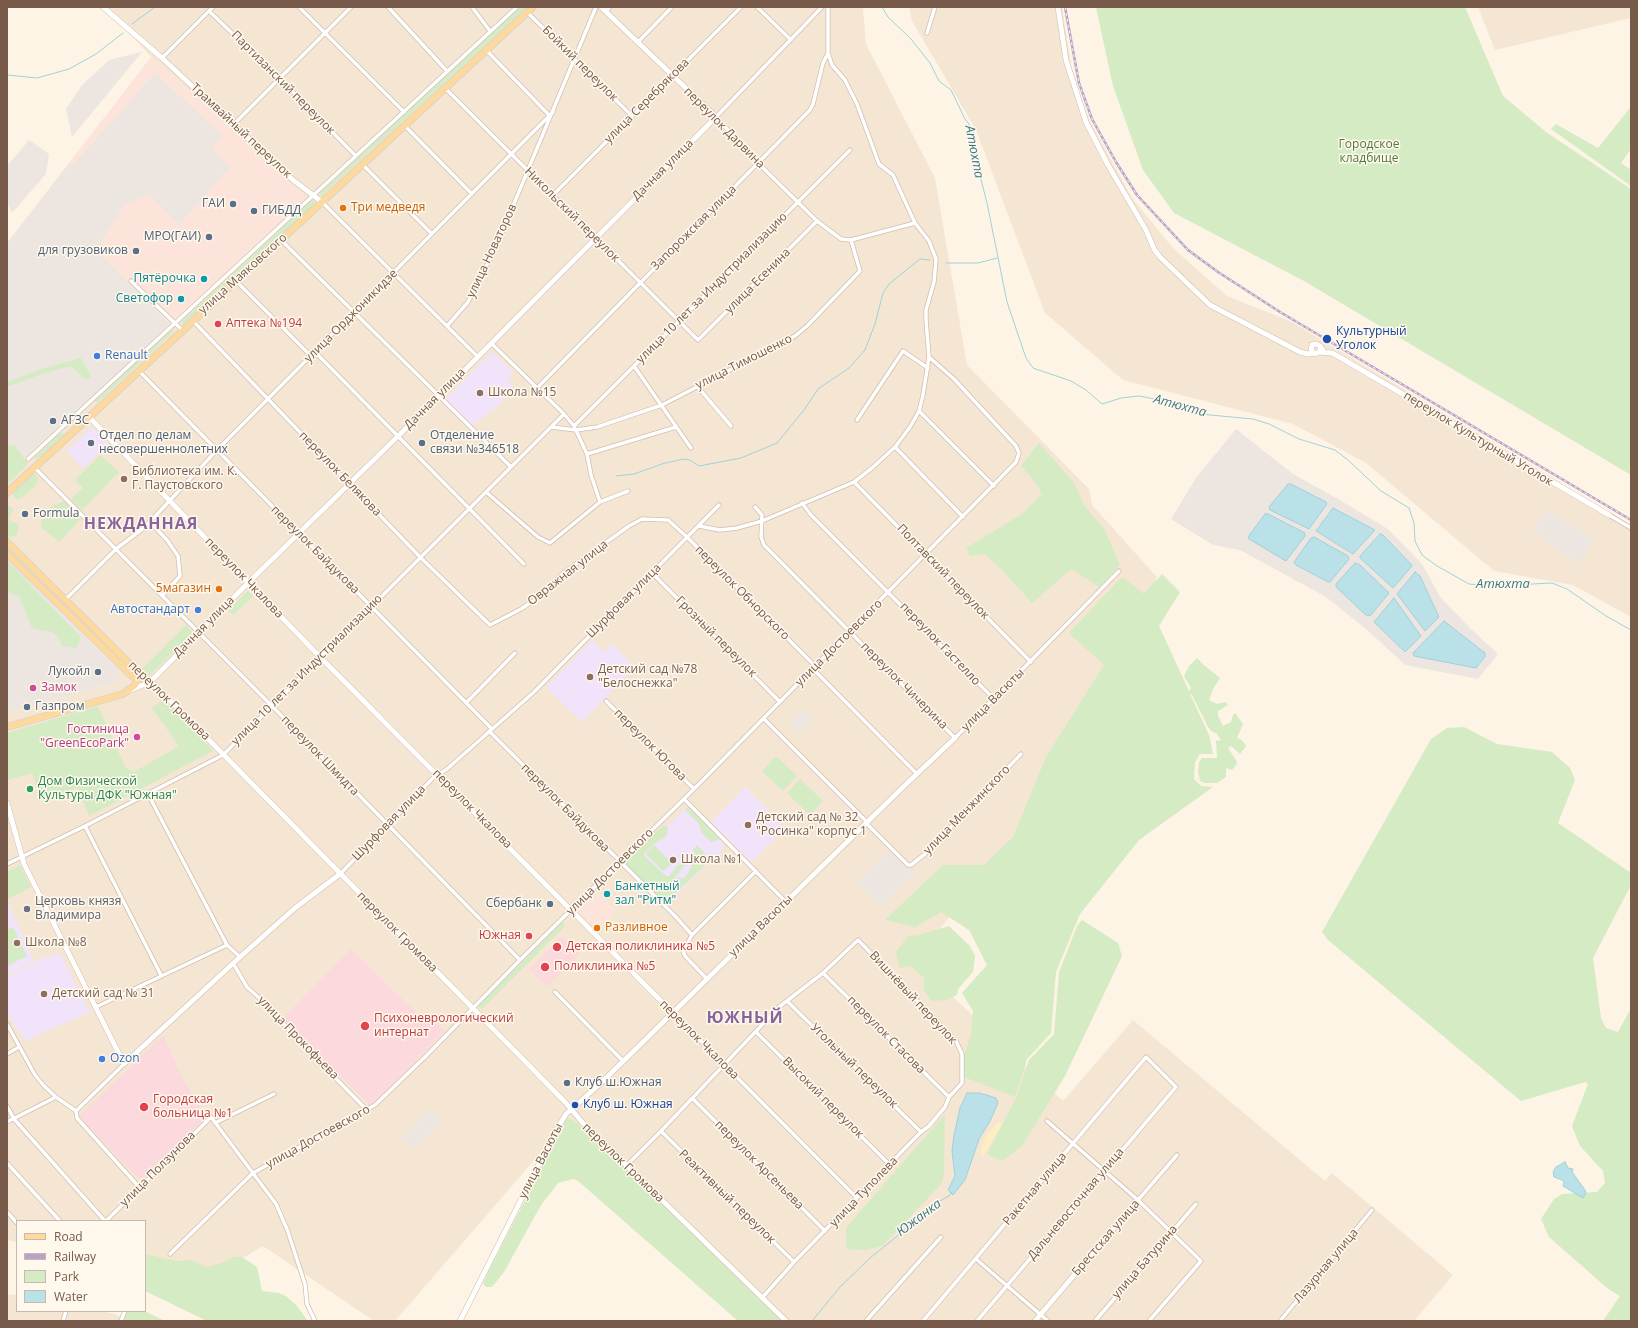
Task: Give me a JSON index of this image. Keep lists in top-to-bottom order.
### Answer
{
  "streets": {
    "main road": ["Дачная улица", "улица Маяковского", "переулок Громова"],
    "street": [
      "Бойкий переулок",
      "Партизанский переулок",
      "улица Серебрякова",
      "переулок Дарвина",
      "Трамвайный переулок",
      "Никольский переулок",
      "Запорожская улица",
      "улица Новаторов",
      "улица Есенина",
      "улица 10 лет за Индустриализацию",
      "улица Орджоникидзе",
      "улица Тимошенко",
      "переулок Культурный Уголок",
      "переулок Белякова",
      "переулок Байдукова",
      "Полтавский переулок",
      "Овражная улица",
      "переулок Чкалова",
      "переулок Обнорского",
      "Шурфовая улица",
      "Грозный переулок",
      "улица Достоевского",
      "переулок Гастелло",
      "переулок Чичерина",
      "улица Васюты",
      "переулок Югова",
      "переулок Шмидта",
      "улица Менжинского",
      "Вишнёвый переулок",
      "переулок Стасова",
      "улица Прокофьева",
      "Угольный переулок",
      "Высокий переулок",
      "переулок Арсеньева",
      "улица Ползунова",
      "Ракетная улица",
      "улица Туполева",
      "Реактивный переулок",
      "Дальневосточная улица",
      "Брестская улица",
      "улица Батурина",
      "Лазурная улица"
    ]
  },
  "crossings": [
    ["Бойкий переулок", "улица Серебрякова"],
    ["Бойкий переулок", "улица Маяковского"],
    ["Бойкий переулок", "улица Орджоникидзе"],
    ["Партизанский переулок", "улица Маяковского"],
    ["улица Серебрякова", "переулок Дарвина"],
    ["улица Серебрякова", "Никольский переулок"],
    ["переулок Дарвина", "Дачная улица"],
    ["переулок Дарвина", "Запорожская улица"],
    ["переулок Дарвина", "улица Есенина"],
    ["переулок Дарвина", "улица 10 лет за Индустриализацию"],
    ["переулок Дарвина", "улица Тимошенко"],
    ["Трамвайный переулок", "улица Маяковского"],
    ["Дачная улица", "Никольский переулок"],
    ["Дачная улица", "переулок Белякова"],
    ["Дачная улица", "переулок Байдукова"],
    ["Дачная улица", "переулок Чкалова"],
    ["Дачная улица", "переулок Громова"],
    ["Дачная улица", "переулок Шмидта"],
    ["Никольский переулок", "Запорожская улица"],
    ["Никольский переулок", "улица Новаторов"],
    ["Никольский переулок", "улица Маяковского"],
    ["Никольский переулок", "улица Есенина"],
    ["Никольский переулок", "улица 10 лет за Индустриализацию"],
    ["Никольский переулок", "улица Орджоникидзе"],
    ["улица Новаторов", "улица Орджоникидзе"],
    ["улица Маяковского", "переулок Белякова"],
    ["улица Маяковского", "переулок Байдукова"],
    ["улица Маяковского", "переулок Чкалова"],
    ["улица Маяковского", "переулок Шмидта"],
    ["улица 10 лет за Индустриализацию", "улица Тимошенко"],
    ["улица 10 лет за Индустриализацию", "переулок Белякова"],
    ["улица 10 лет за Индустриализацию", "переулок Байдукова"],
    ["улица 10 лет за Индустриализацию", "переулок Чкалова"],
    ["улица 10 лет за Индустриализацию", "переулок Громова"],
    ["улица 10 лет за Индустриализацию", "переулок Шмидта"],
    ["улица Орджоникидзе", "переулок Белякова"],
    ["улица Орджоникидзе", "переулок Байдукова"],
    ["улица Орджоникидзе", "переулок Чкалова"],
    ["улица Орджоникидзе", "переулок Громова"],
    ["улица Орджоникидзе", "переулок Шмидта"],
    ["переулок Белякова", "Овражная улица"],
    ["переулок Байдукова", "Шурфовая улица"],
    ["переулок Байдукова", "улица Достоевского"],
    ["Полтавский переулок", "улица Достоевского"],
    ["Полтавский переулок", "улица Васюты"],
    ["Овражная улица", "переулок Обнорского"],
    ["переулок Чкалова", "Шурфовая улица"],
    ["переулок Чкалова", "улица Достоевского"],
    ["переулок Чкалова", "улица Васюты"],
    ["переулок Чкалова", "улица Туполева"],
    ["переулок Обнорского", "Шурфовая улица"],
    ["переулок Обнорского", "улица Достоевского"],
    ["переулок Обнорского", "улица Васюты"],
    ["Шурфовая улица", "Грозный переулок"],
    ["Шурфовая улица", "переулок Громова"],
    ["Шурфовая улица", "переулок Шмидта"],
    ["Шурфовая улица", "улица Прокофьева"],
    ["Грозный переулок", "улица Достоевского"],
    ["улица Достоевского", "переулок Гастелло"],
    ["улица Достоевского", "переулок Чичерина"],
    ["улица Достоевского", "переулок Громова"],
    ["улица Достоевского", "переулок Югова"],
    ["улица Достоевского", "переулок Шмидта"],
    ["улица Достоевского", "улица Прокофьева"],
    ["переулок Гастелло", "улица Васюты"],
    ["переулок Чичерина", "улица Васюты"],
    ["улица Васюты", "переулок Громова"],
    ["улица Васюты", "переулок Югова"],
    ["улица Васюты", "улица Менжинского"],
    ["переулок Громова", "улица Туполева"],
    ["Вишнёвый переулок", "переулок Стасова"],
    ["Вишнёвый переулок", "улица Туполева"],
    ["переулок Стасова", "улица Туполева"],
    ["Угольный переулок", "улица Туполева"],
    ["Высокий переулок", "улица Туполева"],
    ["переулок Арсеньева", "улица Туполева"],
    ["Ракетная улица", "Дальневосточная улица"],
    ["улица Туполева", "Реактивный переулок"]
  ],
  "districts": ["НЕЖДАННАЯ", "ЮЖНЫЙ"],
  "water": ["Атюхта", "Южанка"],
  "parks": ["Городское кладбище"],
  "places": [
    "ГАИ",
    "Три медведя",
    "ГИБДД",
    "МРО(ГАИ)",
    "для грузовиков",
    "Пятёрочка",
    "Светофор",
    "Аптека №194",
    "Культурный Уголок",
    "Renault",
    "Школа №15",
    "АГЗС",
    "Отдел по делам несовершеннолетних",
    "Отделение связи №346518",
    "Библиотека им. К. Г. Паустовского",
    "Formula",
    "5магазин",
    "Автостандарт",
    "Лукойл",
    "Детский сад №78 \"Белоснежка\"",
    "Замок",
    "Газпром",
    "Гостиница \"GreenEcoPark\"",
    "Дом Физической Культуры ДФК \"Южная\"",
    "Детский сад № 32 \"Росинка\" корпус 1",
    "Школа №1",
    "Банкетный зал \"Ритм\"",
    "Сбербанк",
    "Церковь князя Владимира",
    "Разливное",
    "Южная",
    "Школа №8",
    "Детская поликлиника №5",
    "Поликлиника №5",
    "Детский сад № 31",
    "Психоневрологический интернат",
    "Ozon",
    "Клуб ш.Южная",
    "Клуб ш. Южная",
    "Городская больница №1"
  ],
  "legend": [
    "Road",
    "Railway",
    "Park",
    "Water"
  ]
}
